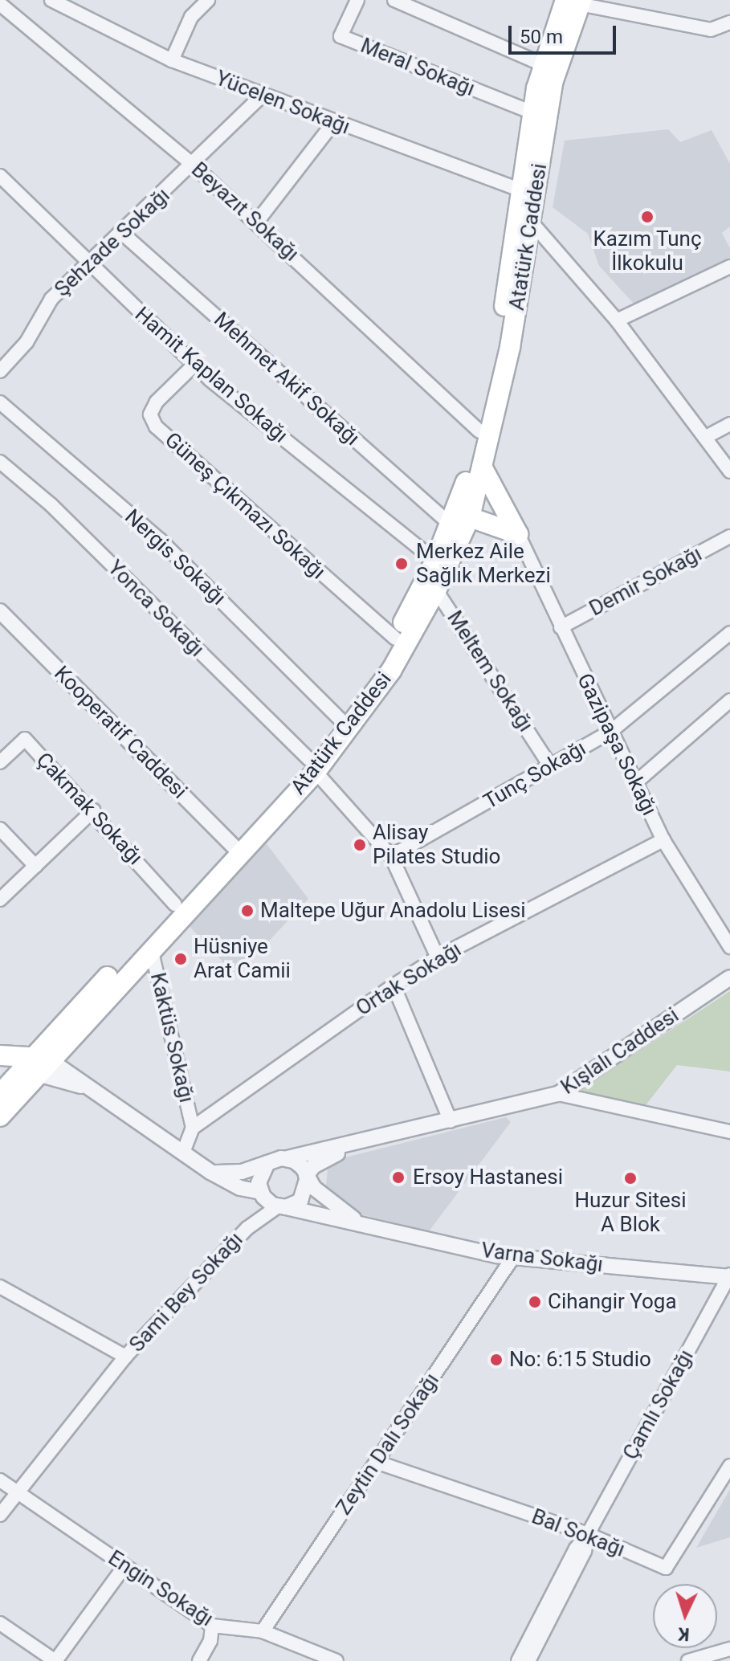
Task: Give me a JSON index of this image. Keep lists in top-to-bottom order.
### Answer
{
  "streets": {
    "main road": ["Atatürk Caddesi"],
    "street": [
      "Meral Sokağı",
      "Yücelen Sokağı",
      "Beyazıt Sokağı",
      "Şehzade Sokağı",
      "Hamit Kaplan Sokağı",
      "Mehmet Akif Sokağı",
      "Güneş Çıkmazı Sokağı",
      "Nergis Sokağı",
      "Demir Sokağı",
      "Yonca Sokağı",
      "Meltem Sokağı",
      "Kooperatif Caddesi",
      "Gazipaşa Sokağı",
      "Tunç Sokağı",
      "Çakmak Sokağı",
      "Ortak Sokağı",
      "Kaktüs Sokağı",
      "Kışlalı Caddesi",
      "Varna Sokağı",
      "Sami Bey Sokağı",
      "Çamlı Sokağı",
      "Zeytin Dalı Sokağı",
      "Bal Sokağı",
      "Engin Sokağı"
    ]
  },
  "crossings": [
    ["Meral Sokağı", "Atatürk Caddesi"],
    ["Yücelen Sokağı", "Atatürk Caddesi"],
    ["Yücelen Sokağı", "Şehzade Sokağı"],
    ["Beyazıt Sokağı", "Atatürk Caddesi"],
    ["Beyazıt Sokağı", "Şehzade Sokağı"],
    ["Atatürk Caddesi", "Hamit Kaplan Sokağı"],
    ["Atatürk Caddesi", "Mehmet Akif Sokağı"],
    ["Atatürk Caddesi", "Güneş Çıkmazı Sokağı"],
    ["Atatürk Caddesi", "Nergis Sokağı"],
    ["Atatürk Caddesi", "Yonca Sokağı"],
    ["Atatürk Caddesi", "Meltem Sokağı"],
    ["Atatürk Caddesi", "Kooperatif Caddesi"],
    ["Atatürk Caddesi", "Çakmak Sokağı"],
    ["Atatürk Caddesi", "Kaktüs Sokağı"],
    ["Şehzade Sokağı", "Hamit Kaplan Sokağı"],
    ["Şehzade Sokağı", "Mehmet Akif Sokağı"],
    ["Hamit Kaplan Sokağı", "Güneş Çıkmazı Sokağı"],
    ["Hamit Kaplan Sokağı", "Meltem Sokağı"],
    ["Demir Sokağı", "Gazipaşa Sokağı"],
    ["Yonca Sokağı", "Tunç Sokağı"],
    ["Yonca Sokağı", "Ortak Sokağı"],
    ["Meltem Sokağı", "Tunç Sokağı"],
    ["Gazipaşa Sokağı", "Tunç Sokağı"],
    ["Gazipaşa Sokağı", "Ortak Sokağı"],
    ["Ortak Sokağı", "Kaktüs Sokağı"],
    ["Kışlalı Caddesi", "Varna Sokağı"],
    ["Varna Sokağı", "Çamlı Sokağı"],
    ["Varna Sokağı", "Zeytin Dalı Sokağı"],
    ["Sami Bey Sokağı", "Engin Sokağı"],
    ["Çamlı Sokağı", "Bal Sokağı"],
    ["Zeytin Dalı Sokağı", "Bal Sokağı"],
    ["Zeytin Dalı Sokağı", "Engin Sokağı"]
  ],
  "places": [
    "Kazım Tunç İlkokulu",
    "Merkez Aile Sağlık Merkezi",
    "Alisay Pilates Studio",
    "Maltepe Uğur Anadolu Lisesi",
    "Hüsniye Arat Camii",
    "Ersoy Hastanesi",
    "Huzur Sitesi A Blok",
    "Cihangir Yoga",
    "No: 6:15 Studio"
  ],
  "scale_bar": "50 m",
  "north": "bottom"
}
